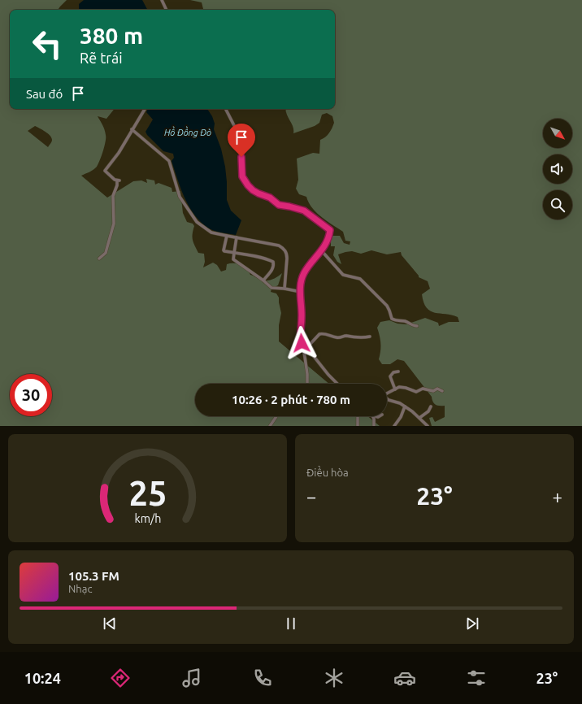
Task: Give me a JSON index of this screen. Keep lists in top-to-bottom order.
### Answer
{
  "water": ["Hồ Đồng Đò"],
  "north": "bottom right",
  "page": {
    "turn": ["380 m", "Rẽ trái"],
    "then": "Sau đó",
    "limit": "30",
    "trip": "10:26 · 2 phút · 780 m",
    "tile": "Điều hòa",
    "heat": ["−", "23°", "+"],
    "song": ["105.3 FM", "Nhạc"],
    "tabs": ["10:24", "23°"],
    "gauge": ["25", "km/h"]
  }
}
